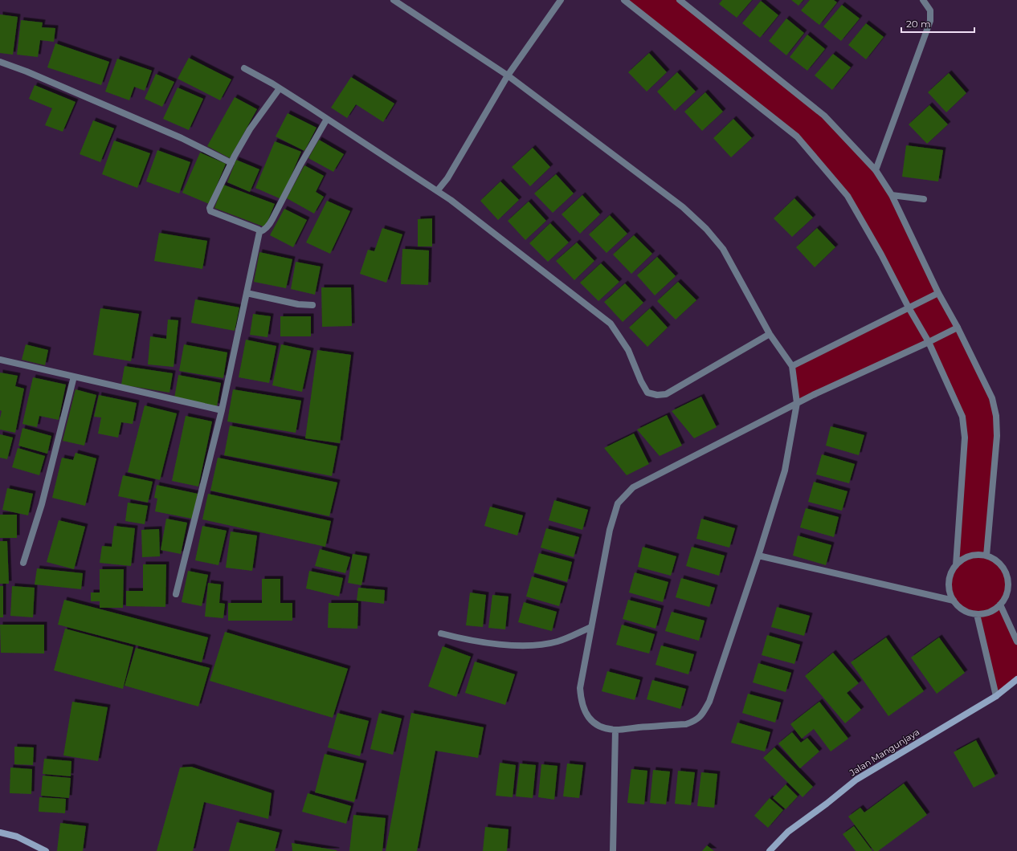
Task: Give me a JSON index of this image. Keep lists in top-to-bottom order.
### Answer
{
  "streets": {
    "main road": ["Jalan Mangunjaya"]
  },
  "scale_bar": "20 m"
}
